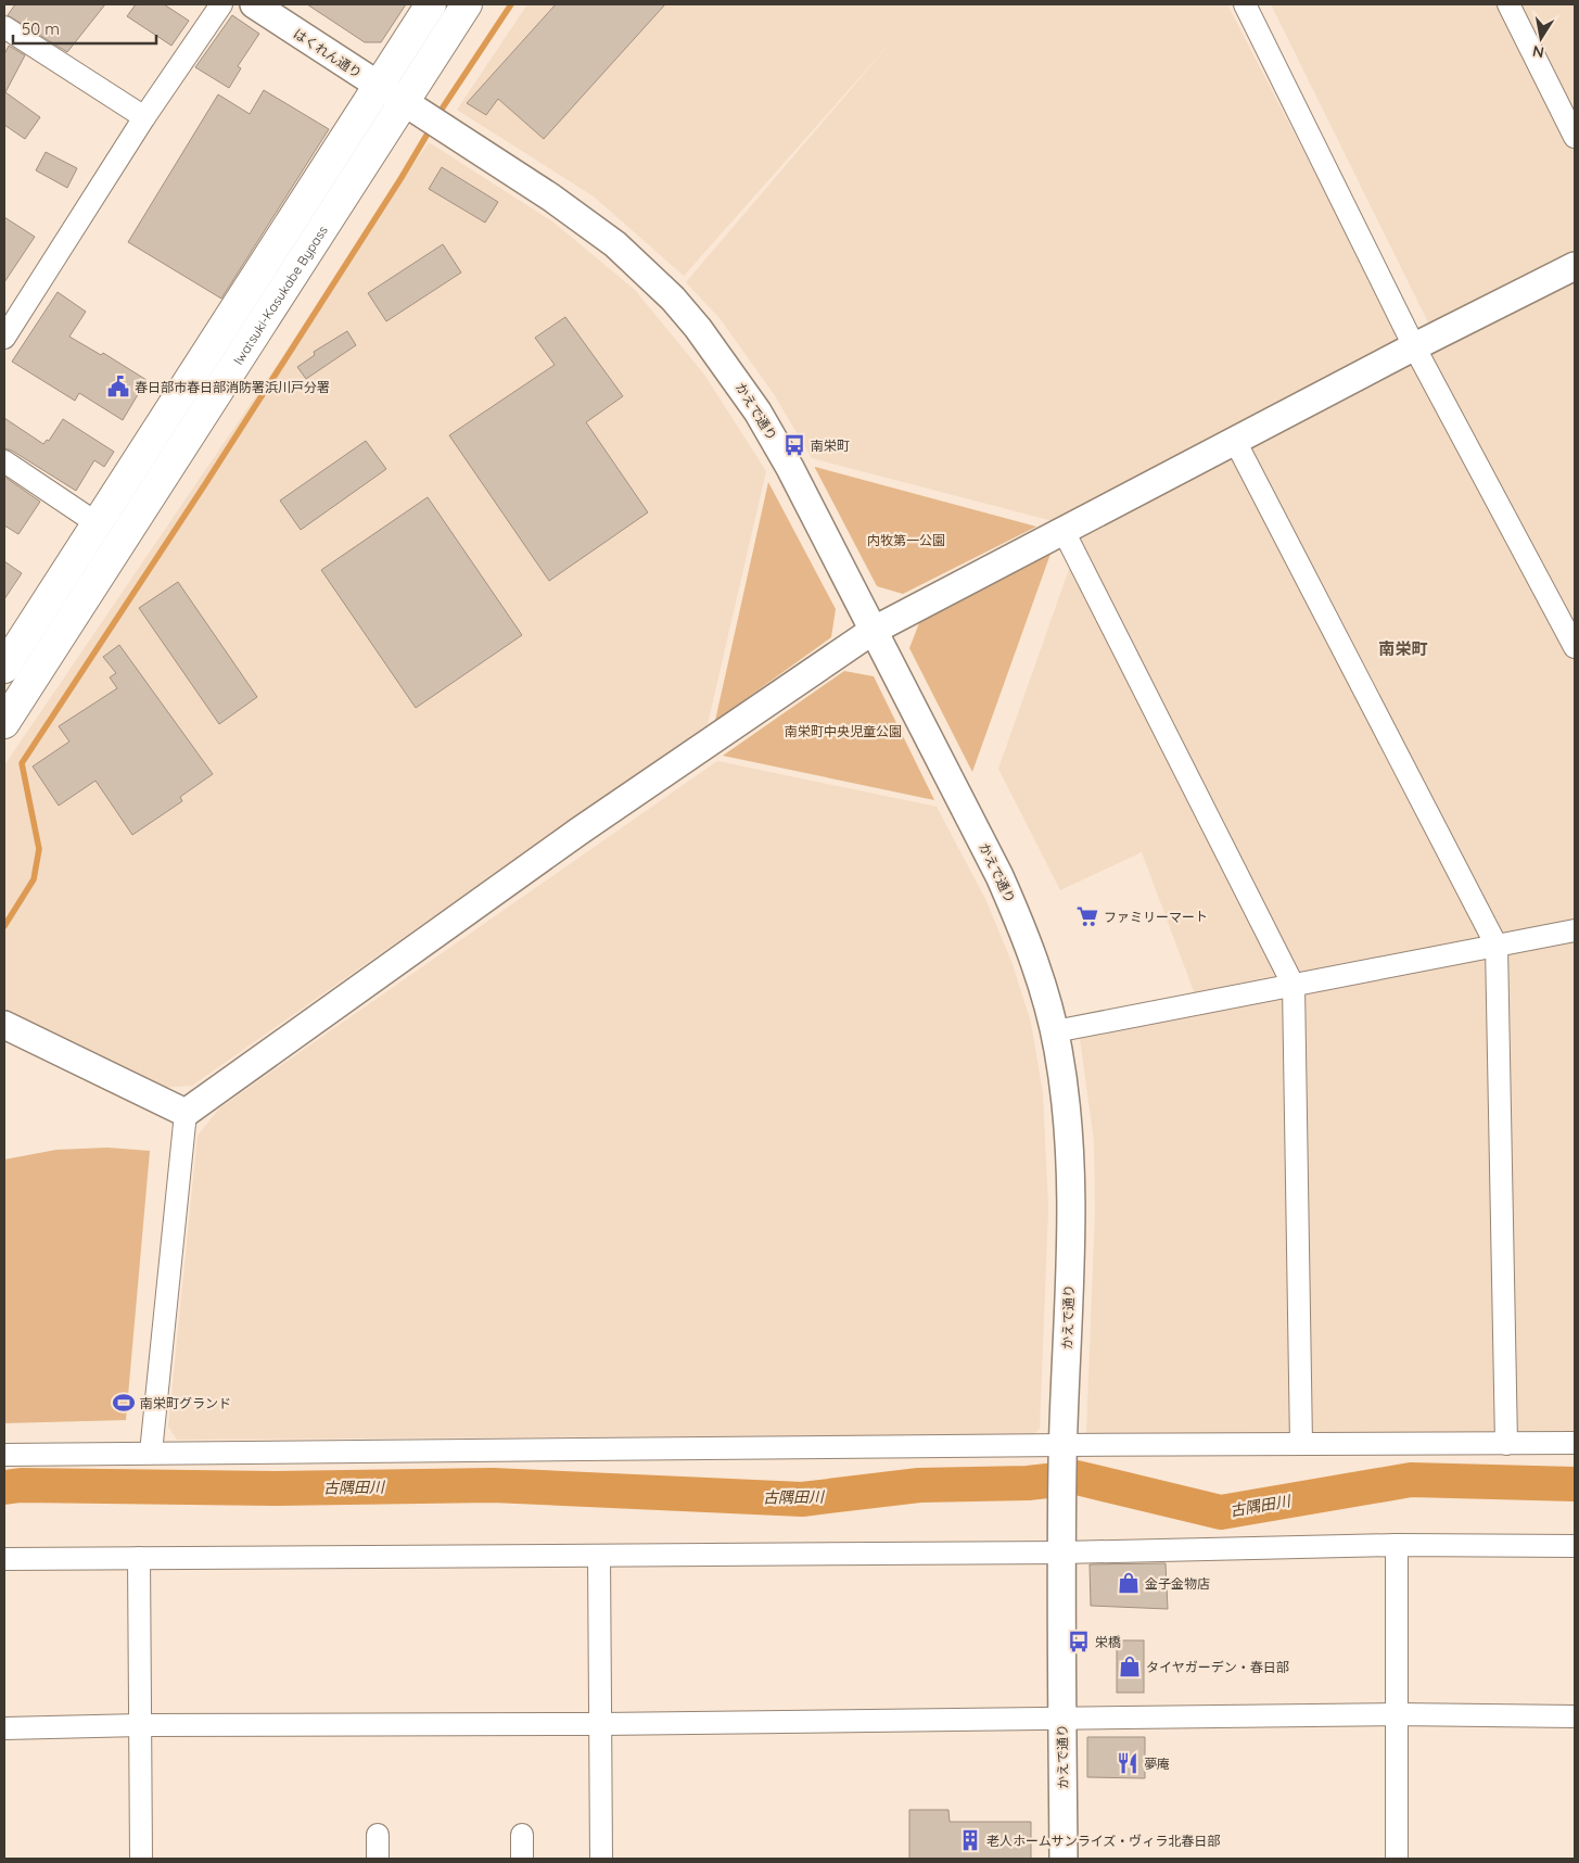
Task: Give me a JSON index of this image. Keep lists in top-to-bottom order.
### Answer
{
  "streets": {
    "highway": ["Iwatsuki-Kasukabe Bypass"],
    "street": ["はくれん通り", "かえで通り"]
  },
  "crossings": [
    ["はくれん通り", "Iwatsuki-Kasukabe Bypass"],
    ["はくれん通り", "かえで通り"],
    ["Iwatsuki-Kasukabe Bypass", "かえで通り"]
  ],
  "districts": ["南栄町"],
  "water": ["古隅田川"],
  "parks": ["内牧第一公園", "南栄町中央児童公園"],
  "places": {
    "public building": ["春日部市春日部消防署浜川戸分署"],
    "bus stop": ["南栄町", "栄橋"],
    "supermarket": ["ファミリーマート"],
    "sports": ["南栄町グランド"],
    "shop": ["金子金物店", "タイヤガーデン・春日部"],
    "restaurant": ["夢庵"],
    "building": ["老人ホームサンライズ・ヴィラ北春日部"]
  },
  "scale_bar": "50 m",
  "north": "bottom"
}
